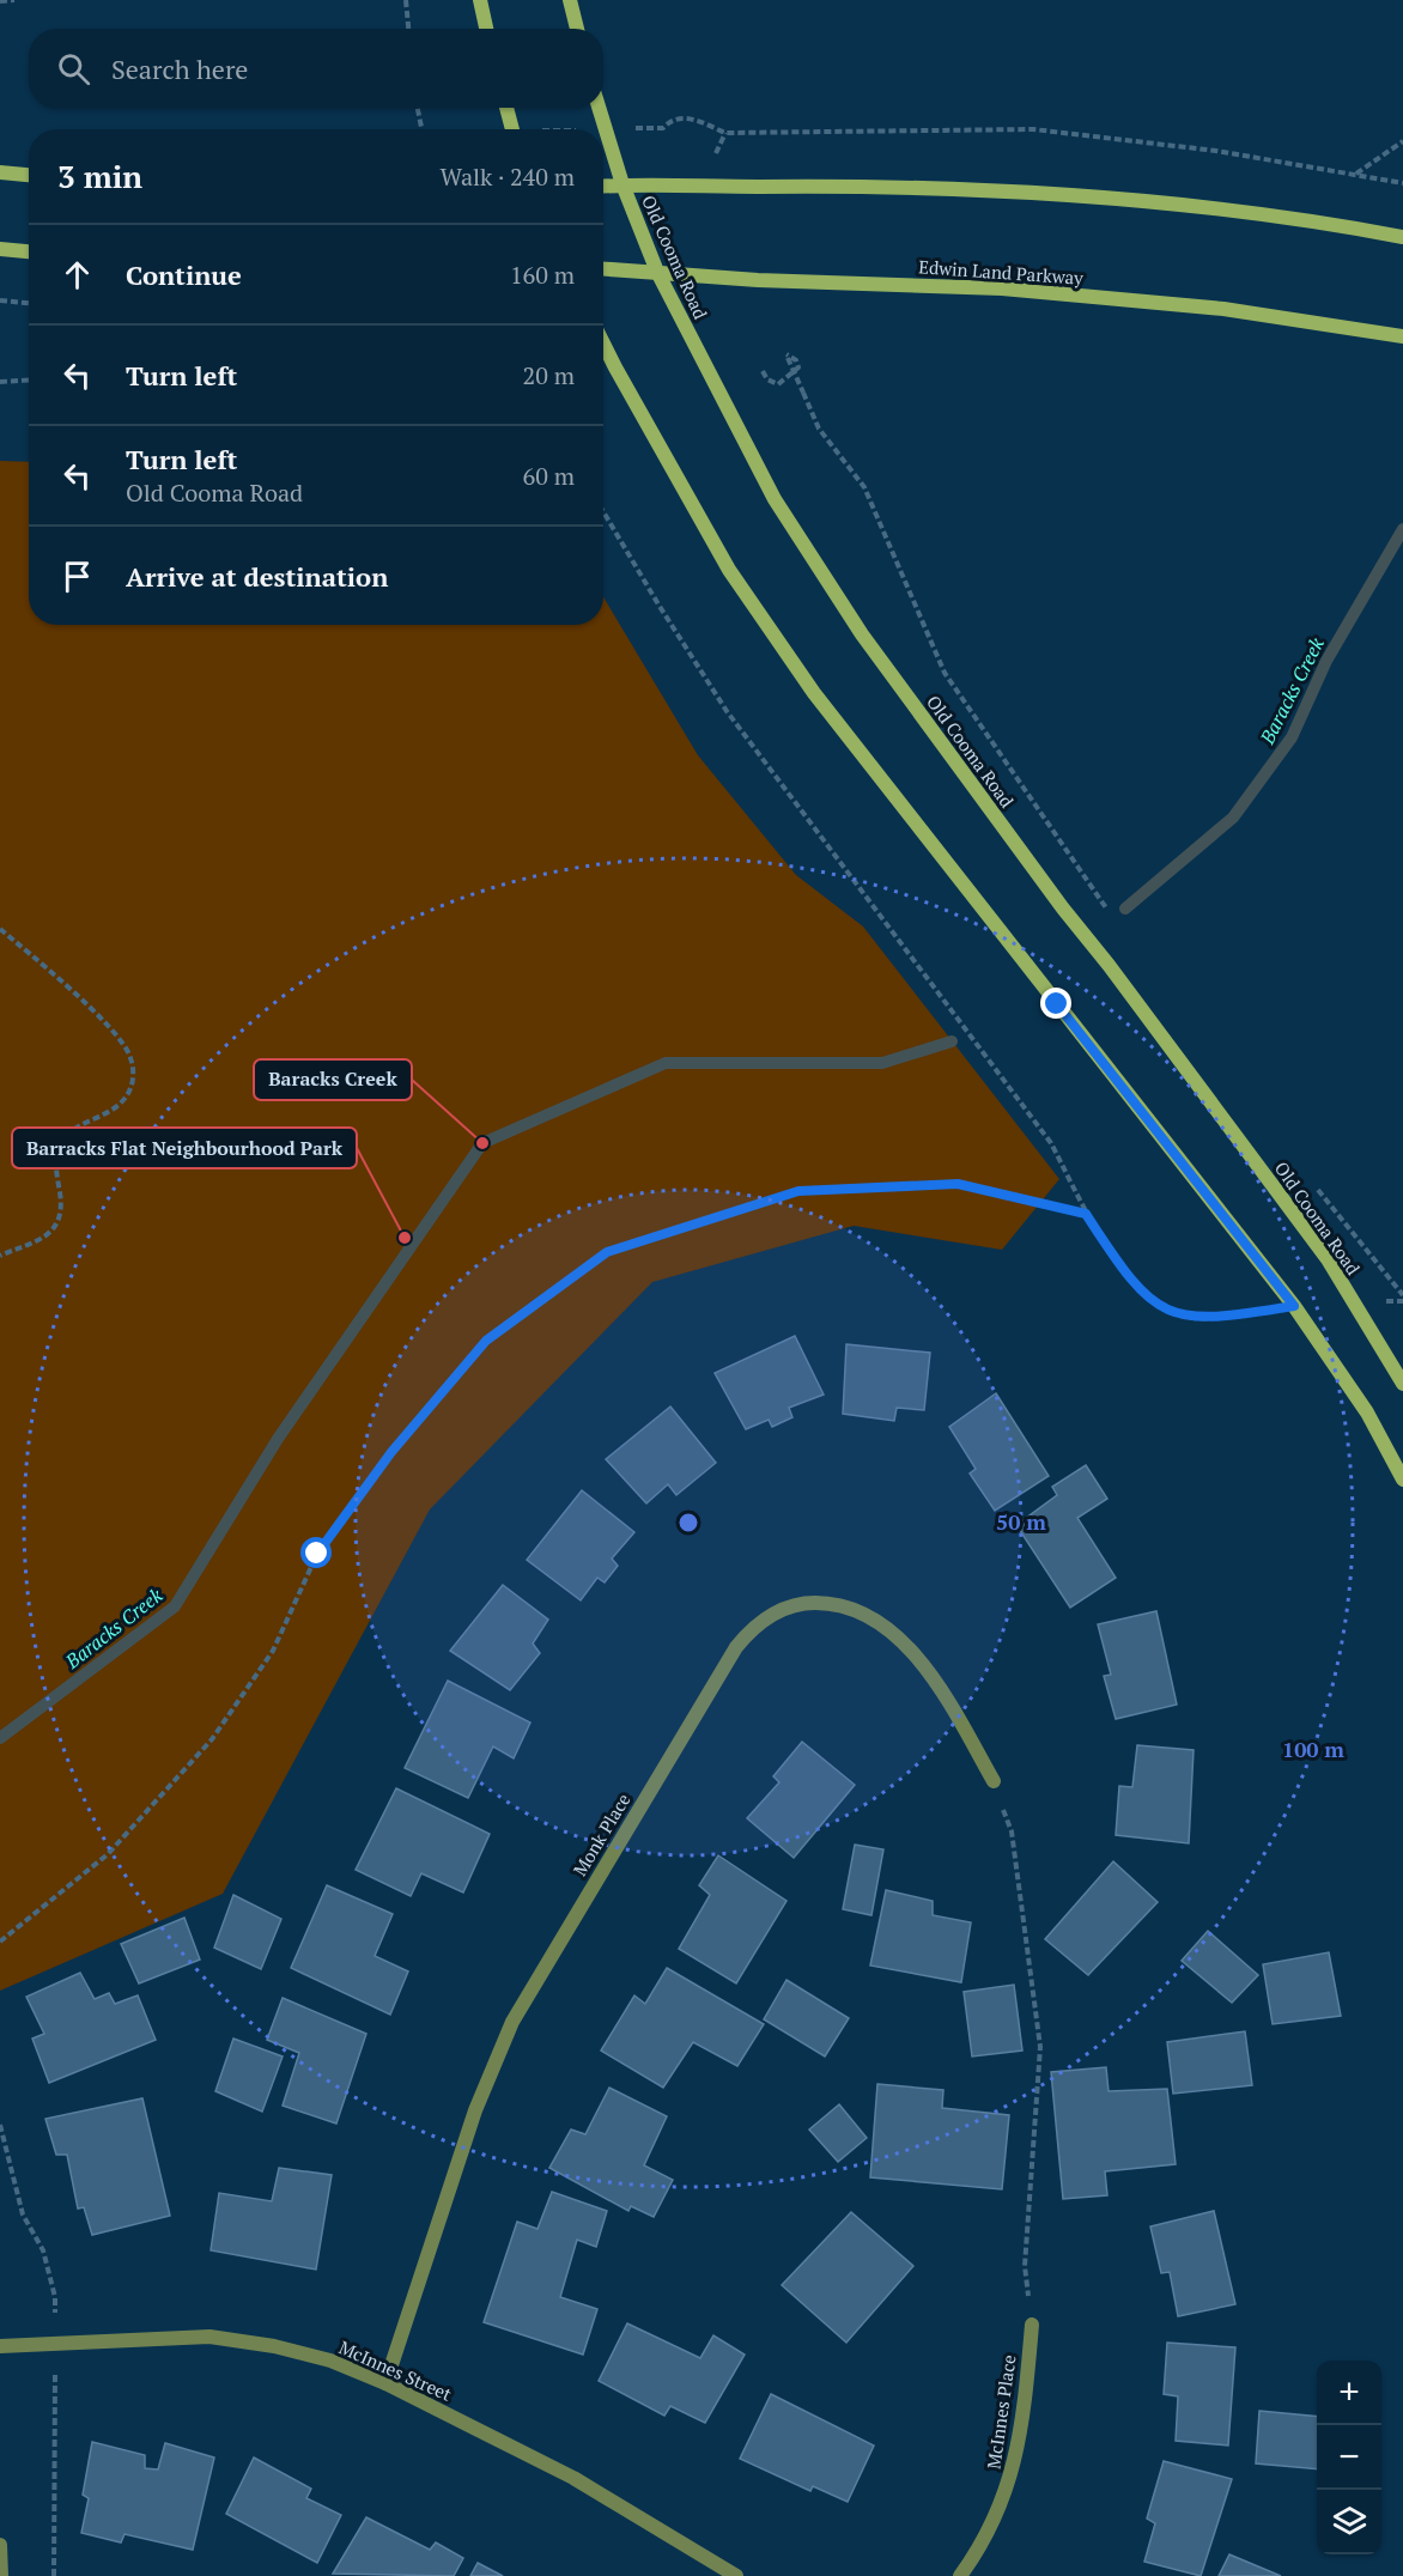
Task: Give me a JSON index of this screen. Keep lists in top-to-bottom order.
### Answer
{
  "streets": {
    "main road": ["Old Cooma Road", "Edwin Land Parkway"],
    "street": ["Monk Place", "McInnes Street", "McInnes Place"]
  },
  "crossings": [
    ["Old Cooma Road", "Edwin Land Parkway"],
    ["Monk Place", "McInnes Street"]
  ],
  "water": ["Baracks Creek"],
  "places": ["Baracks Creek", "Barracks Flat Neighbourhood Park"],
  "page": {
    "search": "Search here",
    "heading": ["3 min", "Walk · 240 m"],
    "list": [
      ["Continue", "160 m"],
      ["Turn left", "20 m"],
      ["Turn left", "Old Cooma Road", "60 m"],
      "Arrive at destination"
    ],
    "map_buttons": ["+", "−"]
  },
  "rings": ["50 m", "100 m"]
}
